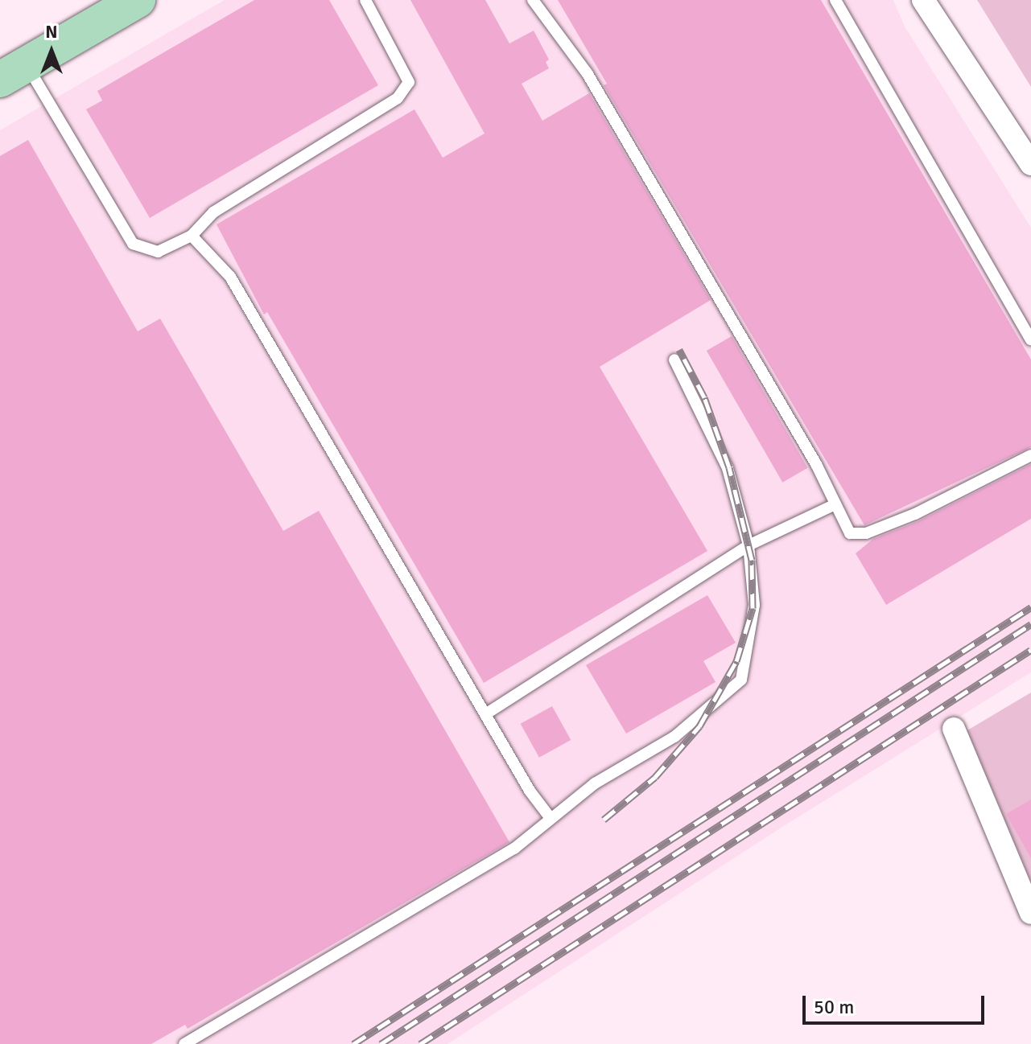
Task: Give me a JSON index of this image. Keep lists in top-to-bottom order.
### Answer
{
  "scale_bar": "50 m",
  "north": "top"
}
